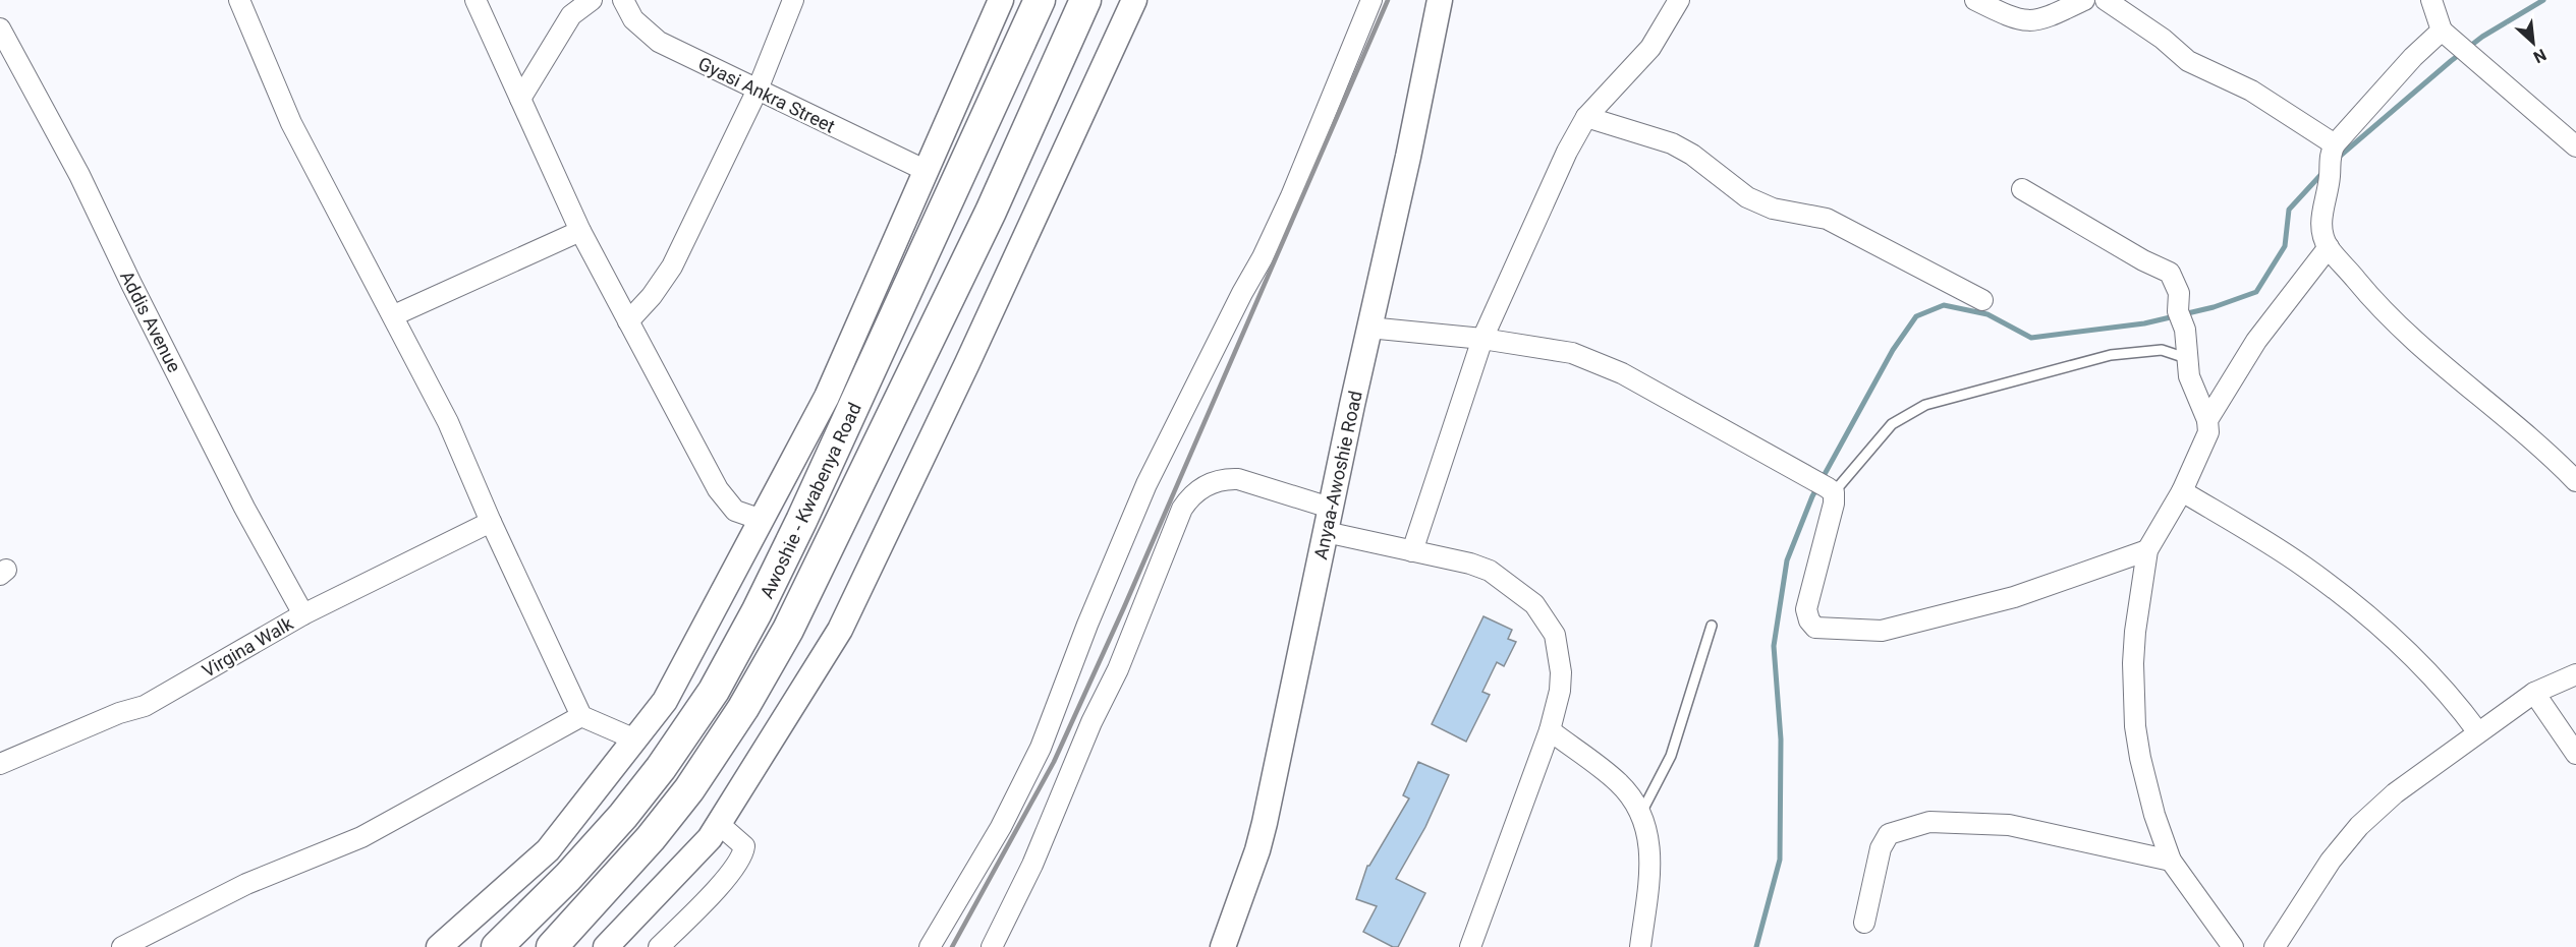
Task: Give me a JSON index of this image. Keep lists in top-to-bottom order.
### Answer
{
  "streets": {
    "main road": ["Awoshie - Kwabenya Road"],
    "street": [
      "Gyasi Ankra Street",
      "Addis Avenue",
      "Anyaa-Awoshie Road",
      "Virgina Walk"
    ]
  },
  "crossings": [
    ["Addis Avenue", "Virgina Walk"]
  ],
  "north": "bottom right"
}
